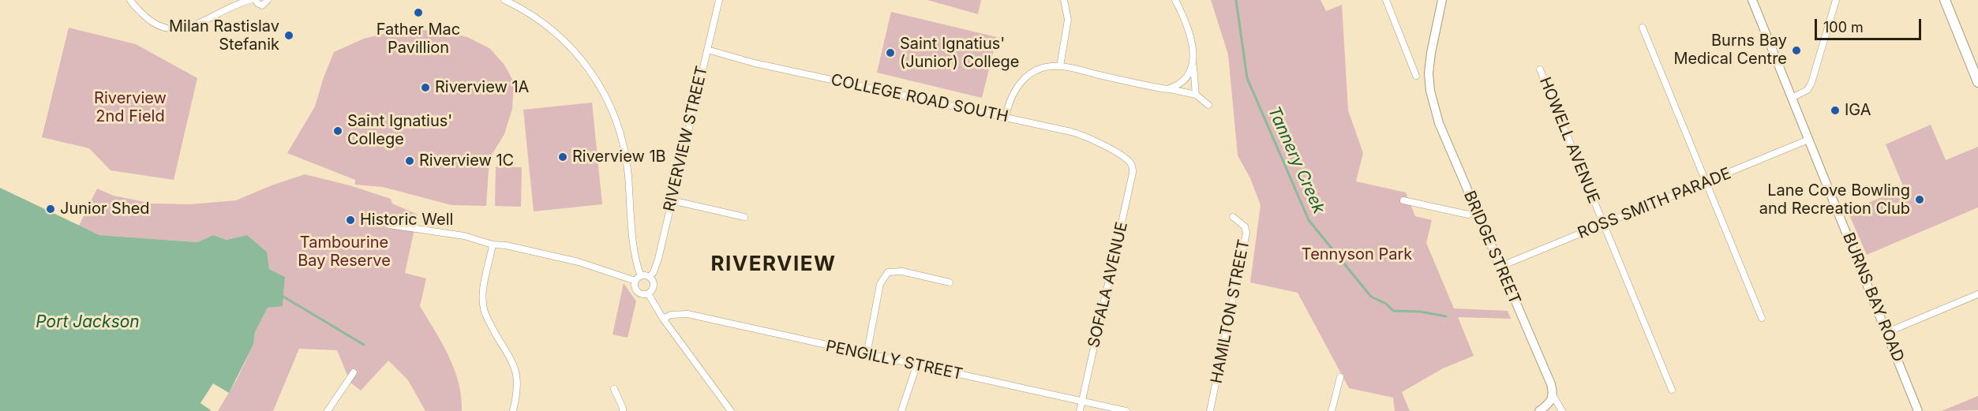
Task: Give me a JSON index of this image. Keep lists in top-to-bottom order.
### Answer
{
  "streets": {
    "main road": ["BRIDGE STREET", "BURNS BAY ROAD"],
    "street": [
      "COLLEGE ROAD SOUTH",
      "RIVERVIEW STREET",
      "HOWELL AVENUE",
      "ROSS SMITH PARADE",
      "SOFALA AVENUE",
      "HAMILTON STREET",
      "PENGILLY STREET"
    ]
  },
  "crossings": [
    ["COLLEGE ROAD SOUTH", "RIVERVIEW STREET"],
    ["COLLEGE ROAD SOUTH", "SOFALA AVENUE"],
    ["HOWELL AVENUE", "ROSS SMITH PARADE"],
    ["ROSS SMITH PARADE", "BRIDGE STREET"],
    ["ROSS SMITH PARADE", "BURNS BAY ROAD"],
    ["SOFALA AVENUE", "PENGILLY STREET"]
  ],
  "districts": ["RIVERVIEW"],
  "water": ["Tannery Creek", "Port Jackson"],
  "parks": ["Riverview 2nd Field", "Tambourine Bay Reserve", "Tennyson Park"],
  "places": [
    "Father Mac Pavillion",
    "Milan Rastislav Stefanik",
    "Burns Bay Medical Centre",
    "Saint Ignatius' (Junior) College",
    "Riverview 1A",
    "IGA",
    "Saint Ignatius' College",
    "Riverview 1B",
    "Riverview 1C",
    "Lane Cove Bowling and Recreation Club",
    "Junior Shed",
    "Historic Well"
  ],
  "scale_bar": "100 m"
}
